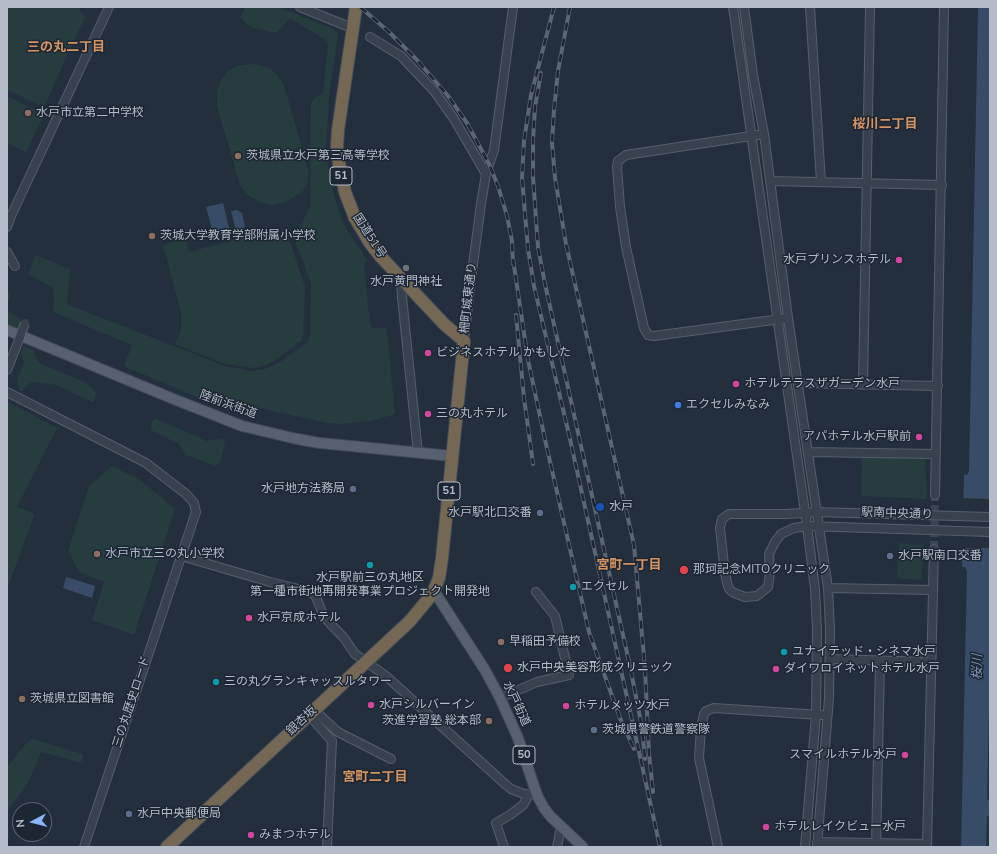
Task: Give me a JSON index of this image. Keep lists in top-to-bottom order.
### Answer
{
  "streets": {
    "highway": [
      "51",
      "国道51号",
      "柵町城東通り",
      "銀杏坂"
    ],
    "main road": ["陸前浜街道", "水戸街道", "50"],
    "street": ["駅南中央通り", "三の丸歴史ロード"]
  },
  "crossings": [
    ["国道51号", "柵町城東通り"],
    ["柵町城東通り", "陸前浜街道"],
    ["柵町城東通り", "水戸街道"],
    ["柵町城東通り", "銀杏坂"],
    ["水戸街道", "銀杏坂"]
  ],
  "districts": [
    "三の丸二丁目",
    "桜川二丁目",
    "宮町一丁目",
    "宮町二丁目"
  ],
  "water": ["桜川"],
  "places": [
    "水戸市立第二中学校",
    "茨城県立水戸第三高等学校",
    "茨城大学教育学部附属小学校",
    "水戸プリンスホテル",
    "水戸黄門神社",
    "ビジネスホテル かもした",
    "ホテルテラスザガーデン水戸",
    "エクセルみなみ",
    "三の丸ホテル",
    "アパホテル水戸駅前",
    "水戸地方法務局",
    "水戸",
    "水戸駅北口交番",
    "水戸市立三の丸小学校",
    "水戸駅南口交番",
    "⽔⼾駅前三の丸地区 第⼀種市街地再開発事業プロジェクト開発地",
    "那珂記念MITOクリニック",
    "エクセル",
    "水戸京成ホテル",
    "早稲田予備校",
    "ユナイテッド・シネマ水戸",
    "水戸中央美容形成クリニック",
    "ダイワロイネットホテル水戸",
    "三の丸グランキャッスルタワー",
    "茨城県立図書館",
    "水戸シルバーイン",
    "ホテルメッツ水戸",
    "茨進学習塾 総本部",
    "茨城県警鉄道警察隊",
    "スマイルホテル水戸",
    "水戸中央郵便局",
    "ホテルレイクビュー水戸",
    "みまつホテル"
  ],
  "north": "left"
}
